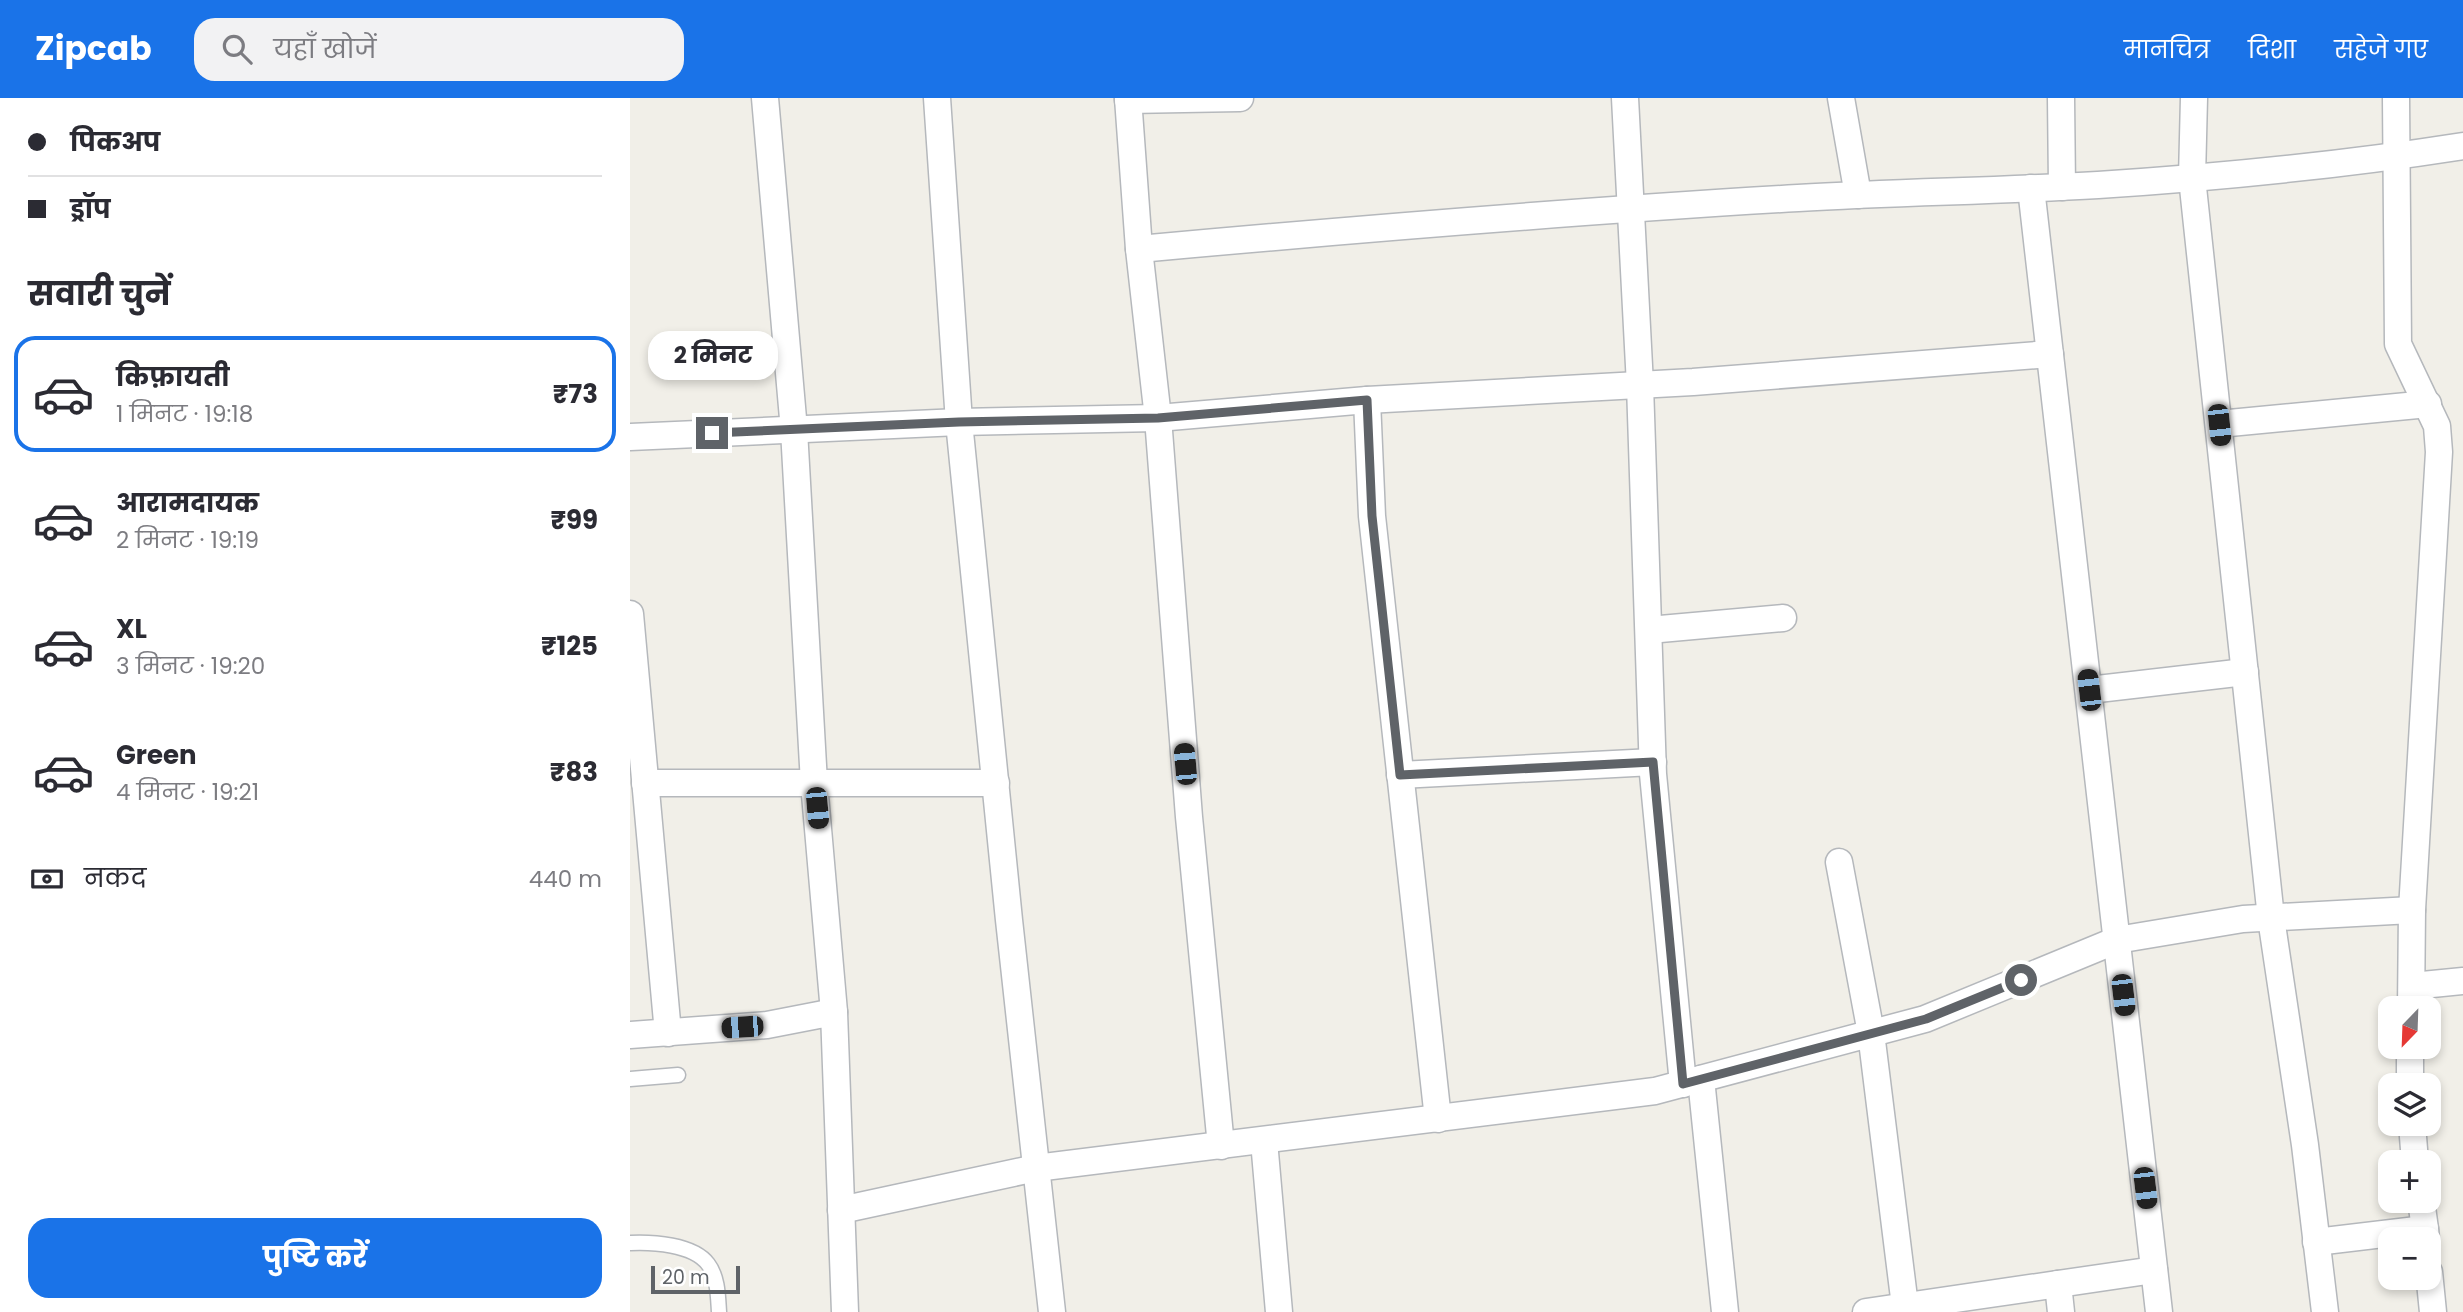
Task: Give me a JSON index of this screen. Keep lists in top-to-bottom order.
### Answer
{
  "scale_bar": "20 m",
  "north": "bottom left",
  "page": {
    "header": "Zipcab",
    "search": "यहाँ खोजें",
    "nav": ["मानचित्र", "दिशा", "सहेजे गए"],
    "banner": ["पिकअप", "ड्रॉप"],
    "heading": "सवारी चुनें",
    "bubble": "2 मिनट",
    "list": [
      {
        "name": "किफ़ायती",
        "note": "1 मिनट · 19:18",
        "value": "₹73"
      },
      {
        "name": "आरामदायक",
        "note": "2 मिनट · 19:19",
        "value": "₹99"
      },
      {
        "name": "XL",
        "note": "3 मिनट · 19:20",
        "value": "₹125"
      },
      {
        "name": "Green",
        "note": "4 मिनट · 19:21",
        "value": "₹83"
      }
    ],
    "pay": ["नकद", "440 m"],
    "map_buttons": ["+", "−"],
    "buttons": "पुष्टि करें",
    "scale": "20 m"
  }
}
